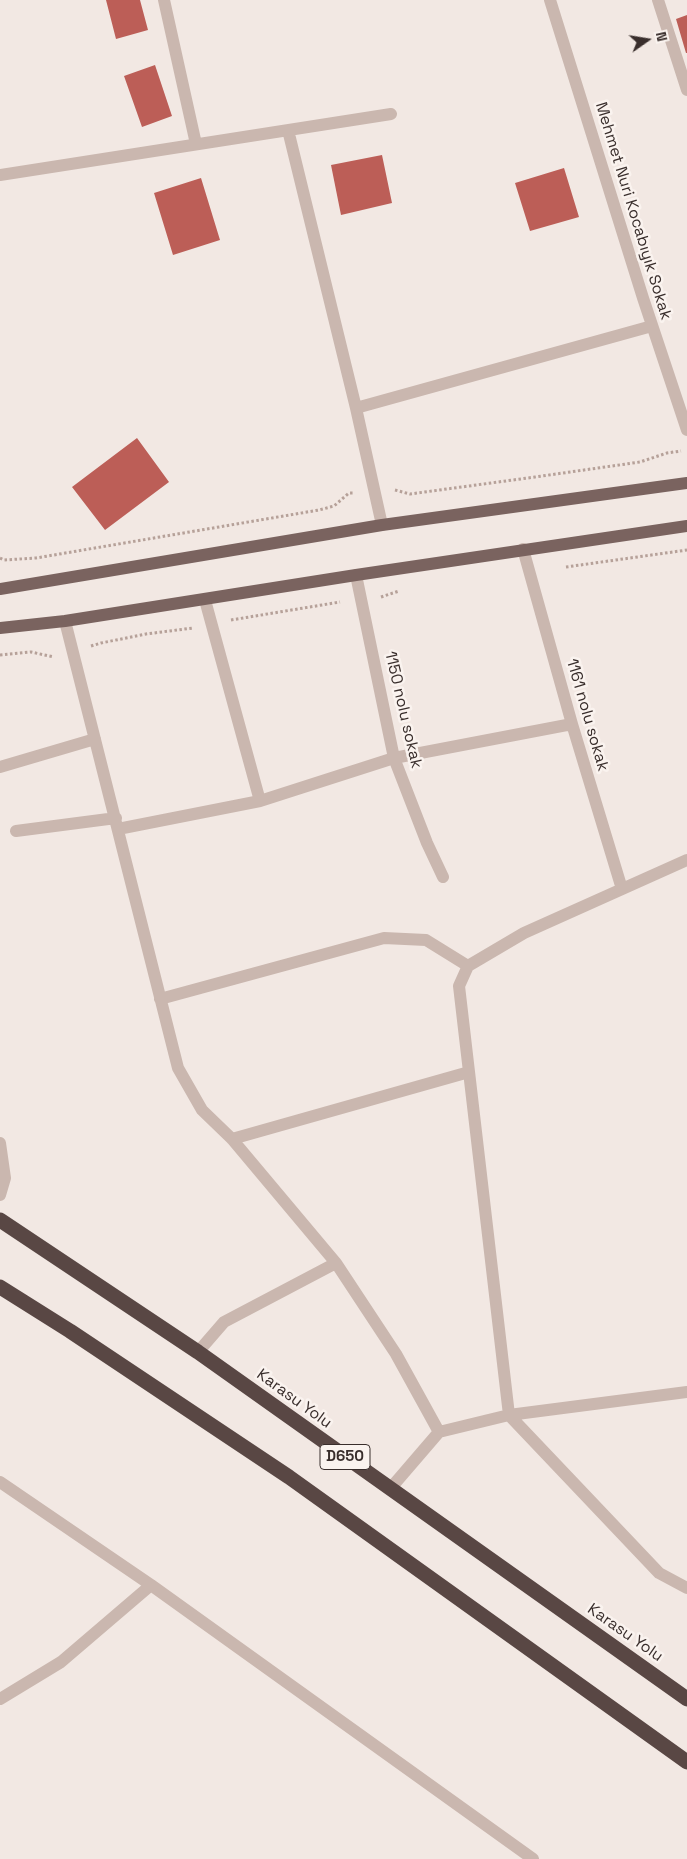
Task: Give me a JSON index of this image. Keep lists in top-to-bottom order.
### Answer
{
  "streets": {
    "highway": ["Karasu Yolu", "D650"],
    "street": ["Mehmet Nuri Kocabıyık Sokak", "1150 nolu sokak", "1161 nolu sokak"]
  },
  "north": "right"
}
